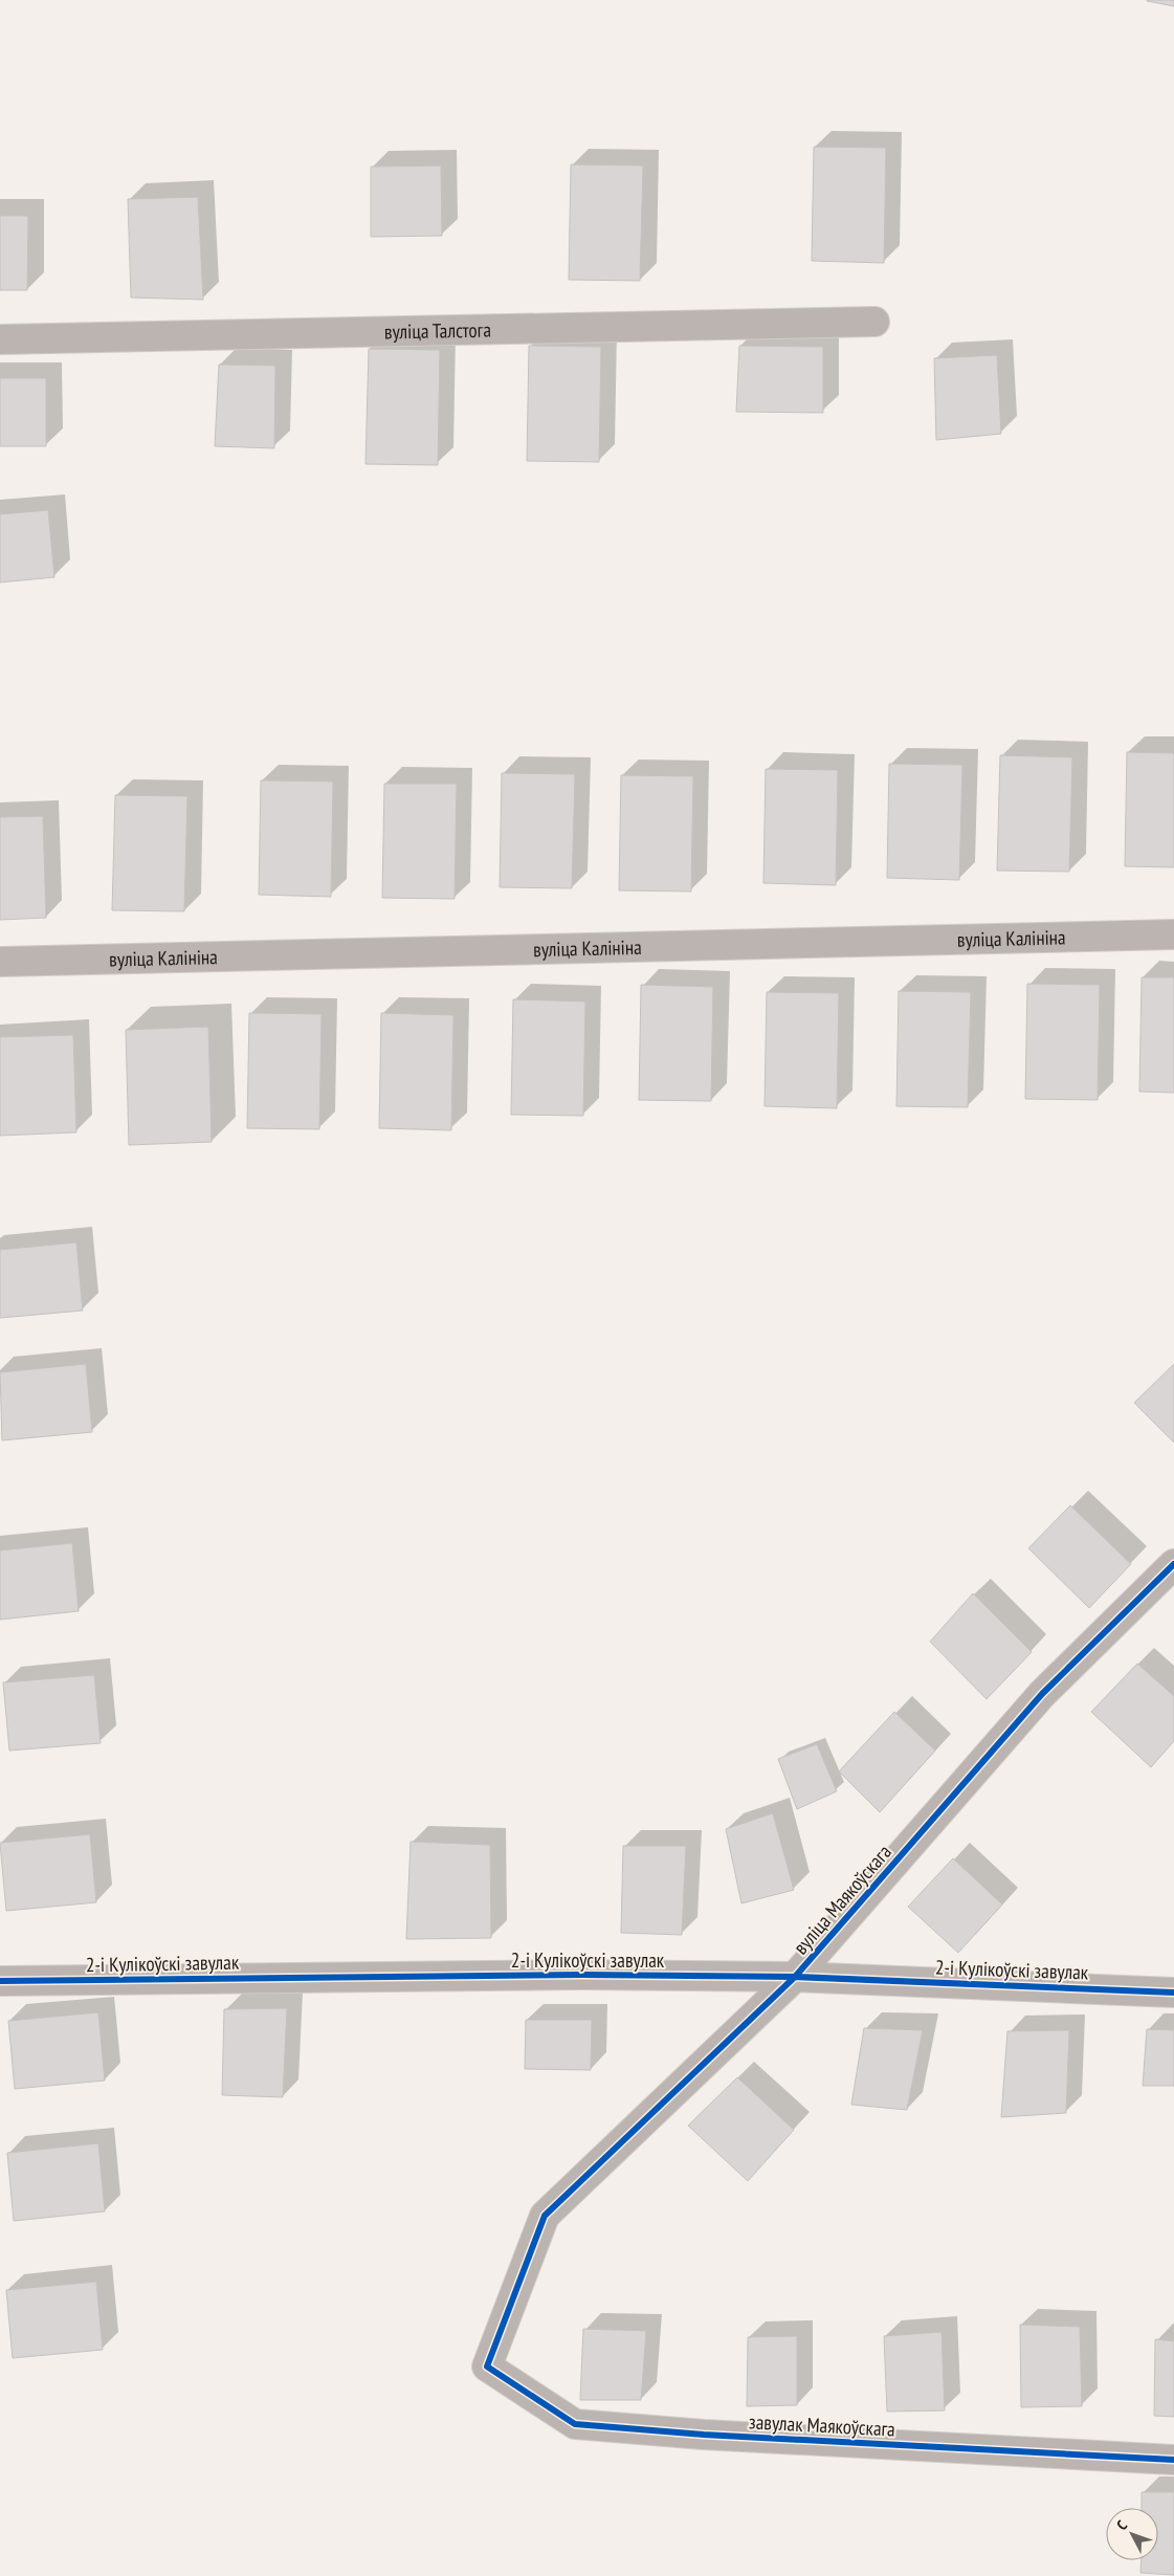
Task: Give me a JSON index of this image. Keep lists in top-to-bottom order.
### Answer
{
  "streets": {
    "street": [
      "вуліца Талстога",
      "вуліца Калініна",
      "вуліца Маякоўскага",
      "2-і Кулікоўскі завулак",
      "завулак Маякоўскага"
    ]
  },
  "crossings": [
    ["вуліца Маякоўскага", "2-і Кулікоўскі завулак"],
    ["вуліца Маякоўскага", "завулак Маякоўскага"]
  ],
  "north": "top left"
}
